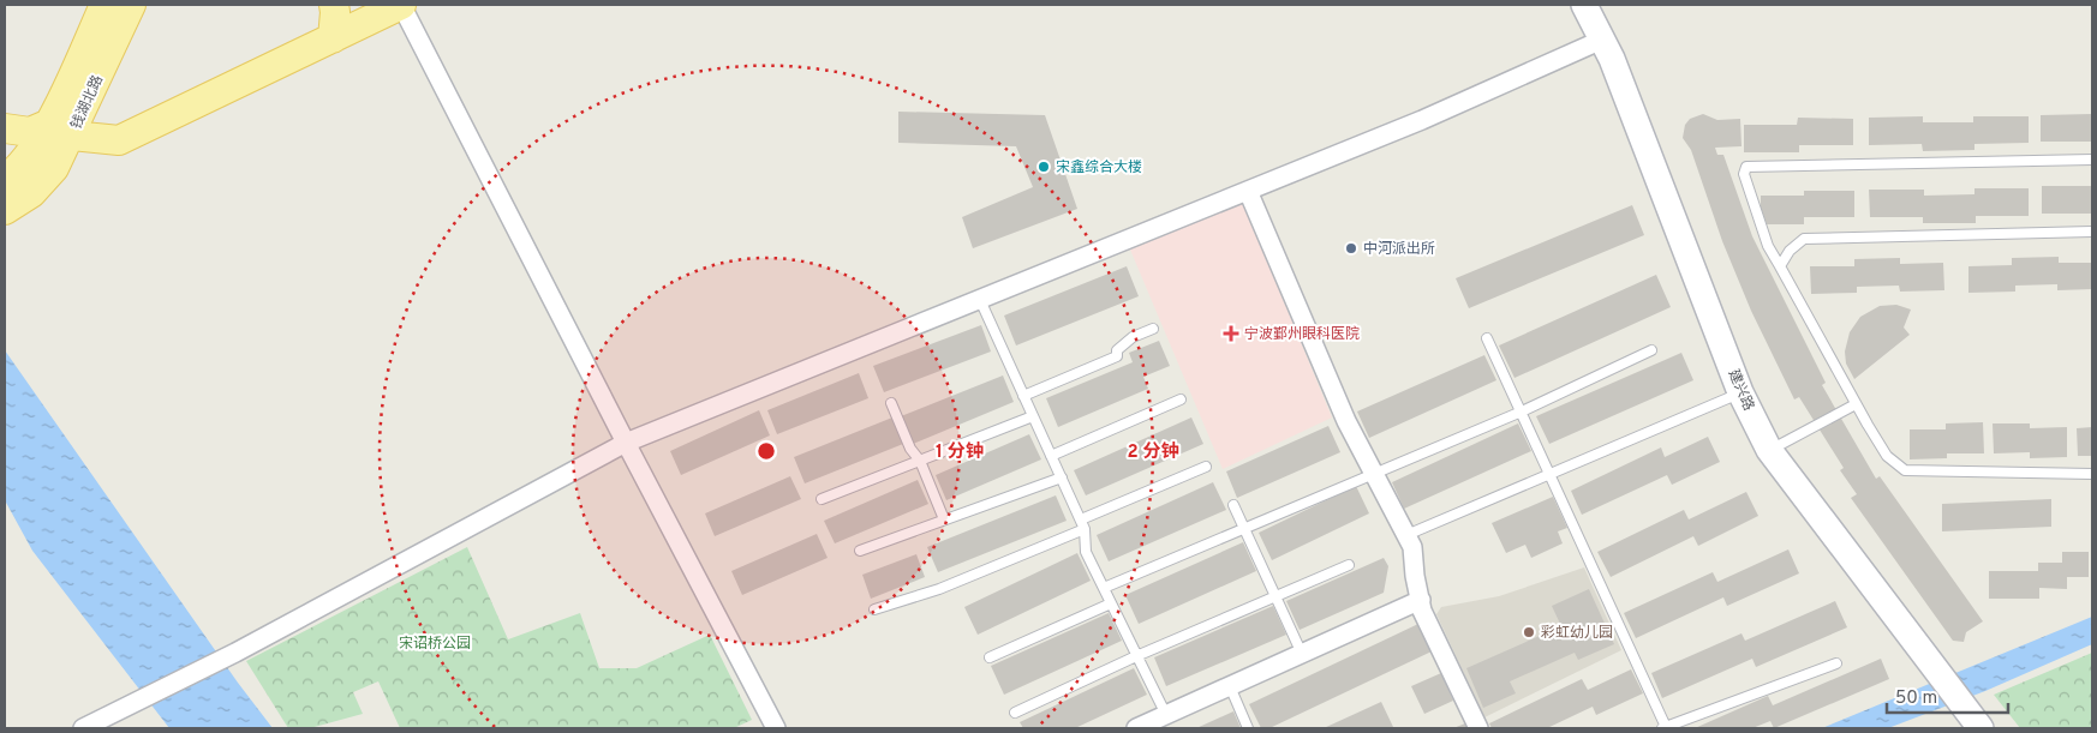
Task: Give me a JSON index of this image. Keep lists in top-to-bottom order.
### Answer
{
  "streets": {
    "main road": ["钱湖北路"],
    "street": ["建兴路"]
  },
  "parks": ["宋诏桥公园"],
  "places": {
    "other": ["宋鑫综合大楼", "中河派出所", "彩虹幼儿园"],
    "health": ["宁波鄞州眼科医院"]
  },
  "scale_bar": "50 m",
  "rings": ["1 分钟", "2 分钟"]
}
